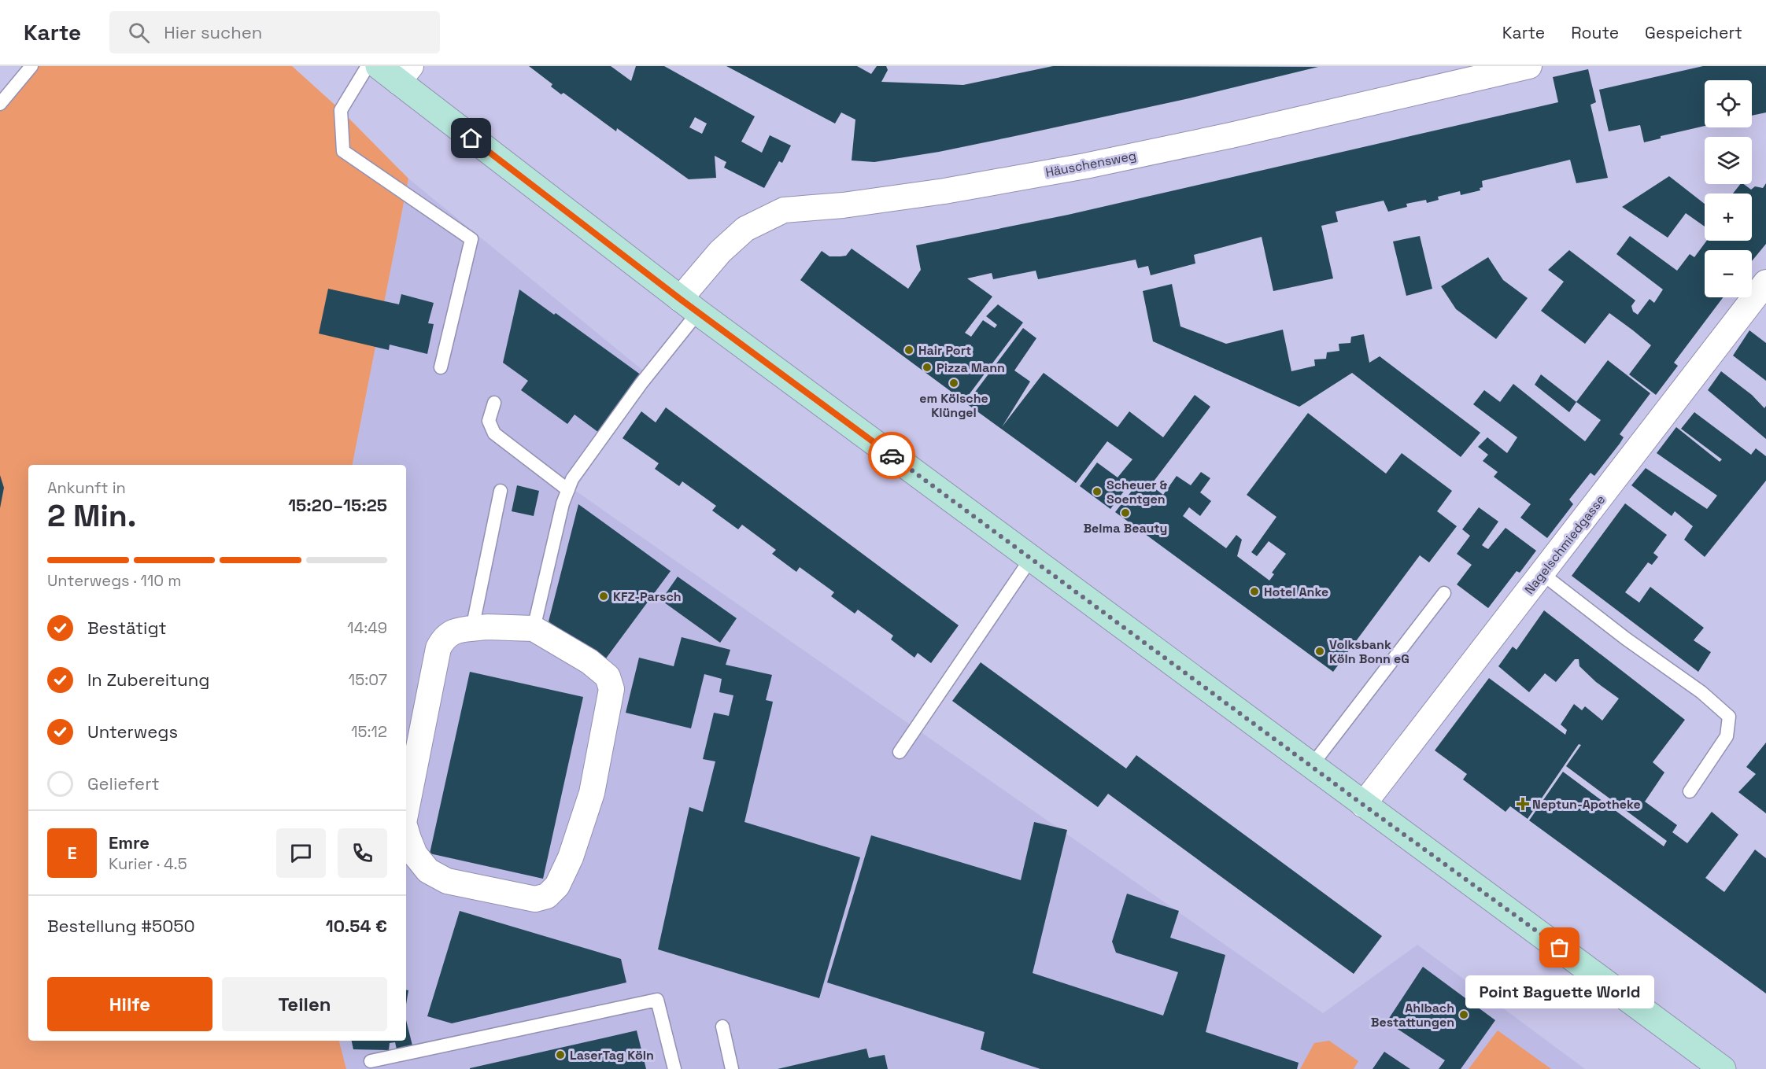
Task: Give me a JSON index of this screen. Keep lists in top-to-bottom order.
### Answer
{
  "streets": {
    "street": ["Häuschensweg", "Nagelschmiedgasse"]
  },
  "places": {
    "other": [
      "Hair Port",
      "Pizza Mann",
      "em Kölsche Klüngel",
      "Scheuer & Soentgen",
      "Belma Beauty",
      "Hotel Anke",
      "KFZ-Parsch",
      "Volksbank Köln Bonn eG",
      "Point Baguette World",
      "Ahlbach Bestattungen",
      "LaserTag Köln"
    ],
    "health": ["Neptun-Apotheke"]
  },
  "page": {
    "header": "Karte",
    "search": "Hier suchen",
    "nav": ["Karte", "Route", "Gespeichert"],
    "map_buttons": ["+", "−"],
    "heading": ["2 Min.", "Ankunft in", "15:20–15:25"],
    "panel": [
      "Emre",
      "Kurier · 4.5",
      "Bestellung #5050",
      "10.54 €"
    ],
    "bar": "Unterwegs · 110 m",
    "list": [
      ["Bestätigt", "14:49"],
      ["In Zubereitung", "15:07"],
      ["Unterwegs", "15:12"],
      "Geliefert"
    ],
    "round": "E",
    "buttons": ["Hilfe", "Teilen"],
    "bubble": "Point Baguette World"
  }
}
